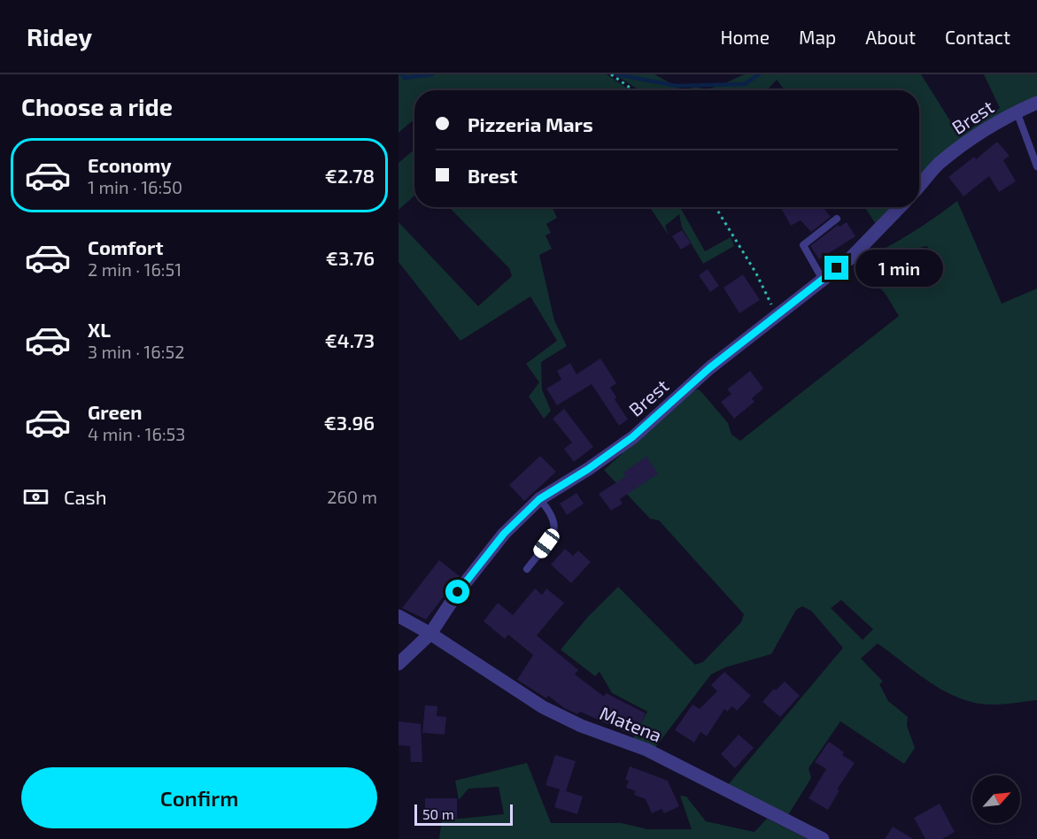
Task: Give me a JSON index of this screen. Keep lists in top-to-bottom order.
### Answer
{
  "streets": {
    "street": ["Brest", "Matena"]
  },
  "crossings": [
    ["Brest", "Matena"]
  ],
  "scale_bar": "50 m",
  "north": "top right",
  "page": {
    "header": "Ridey",
    "nav": [
      "Home",
      "Map",
      "About",
      "Contact"
    ],
    "heading": "Choose a ride",
    "banner": ["Pizzeria Mars", "Brest"],
    "list": [
      {
        "name": "Economy",
        "note": "1 min · 16:50",
        "value": "€2.78"
      },
      {
        "name": "Comfort",
        "note": "2 min · 16:51",
        "value": "€3.76"
      },
      {
        "name": "XL",
        "note": "3 min · 16:52",
        "value": "€4.73"
      },
      {
        "name": "Green",
        "note": "4 min · 16:53",
        "value": "€3.96"
      }
    ],
    "bubble": "1 min",
    "pay": ["Cash", "260 m"],
    "buttons": "Confirm",
    "scale": "50 m"
  }
}
